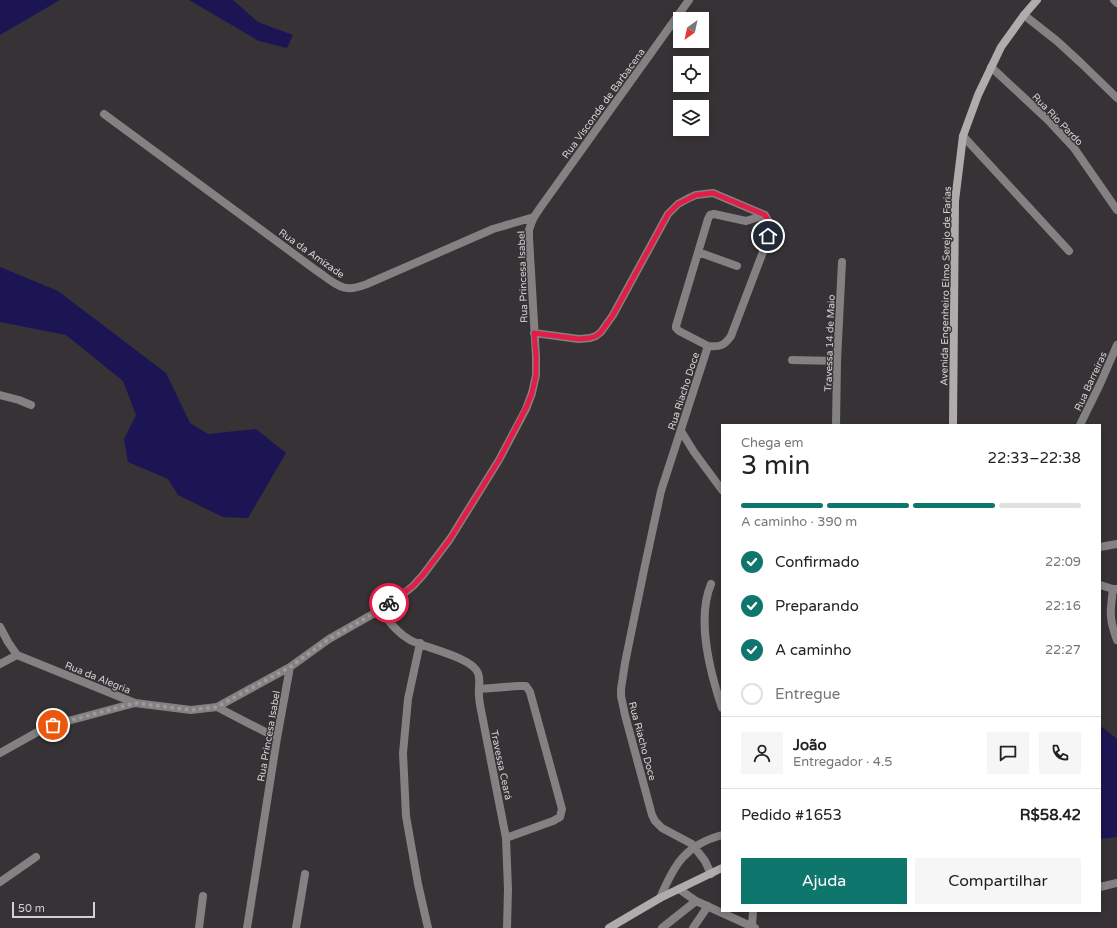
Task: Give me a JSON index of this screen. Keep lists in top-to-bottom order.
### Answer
{
  "streets": {
    "main road": ["Avenida Engenheiro Elmo Serejo de Farias"],
    "street": [
      "Rua Visconde de Barbacena",
      "Rua Rio Pardo",
      "Rua da Amizade",
      "Rua Princesa Isabel",
      "Travessa 14 de Maio",
      "Rua Barreiras",
      "Rua Riacho Doce",
      "Rua da Alegria",
      "Travessa Ceará"
    ]
  },
  "crossings": [
    ["Rua Visconde de Barbacena", "Rua da Amizade"],
    ["Rua Visconde de Barbacena", "Rua Princesa Isabel"],
    ["Rua Rio Pardo", "Avenida Engenheiro Elmo Serejo de Farias"],
    ["Rua da Amizade", "Rua Princesa Isabel"],
    ["Rua Princesa Isabel", "Rua da Alegria"],
    ["Rua Princesa Isabel", "Travessa Ceará"]
  ],
  "scale_bar": "50 m",
  "north": "bottom left",
  "page": {
    "heading": ["3 min", "Chega em", "22:33–22:38"],
    "panel": [
      "João",
      "Entregador · 4.5",
      "Pedido #1653",
      "R$58.42"
    ],
    "bar": "A caminho · 390 m",
    "list": [
      ["Confirmado", "22:09"],
      ["Preparando", "22:16"],
      ["A caminho", "22:27"],
      "Entregue"
    ],
    "buttons": ["Ajuda", "Compartilhar"],
    "scale": "50 m"
  }
}
